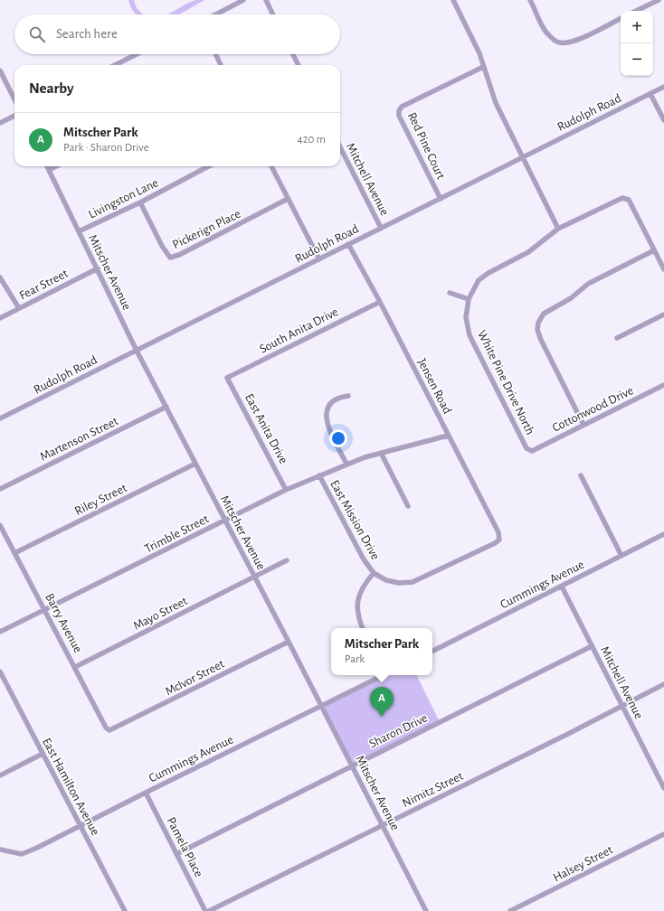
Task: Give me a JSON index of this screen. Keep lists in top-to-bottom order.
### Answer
{
  "streets": {
    "street": [
      "Rudolph Road",
      "Red Pine Court",
      "Mitchell Avenue",
      "Livingston Lane",
      "Pickerign Place",
      "Mitscher Avenue",
      "Fear Street",
      "South Anita Drive",
      "White Pine Drive North",
      "Jensen Road",
      "Cottonwood Drive",
      "East Anita Drive",
      "Martenson Street",
      "Riley Street",
      "East Mission Drive",
      "Trimble Street",
      "Cummings Avenue",
      "Mayo Street",
      "Barry Avenue",
      "McIvor Street",
      "Sharon Drive",
      "East Hamilton Avenue",
      "Nimitz Street",
      "Pamela Place",
      "Halsey Street"
    ]
  },
  "crossings": [
    ["Rudolph Road", "Red Pine Court"],
    ["Rudolph Road", "Mitchell Avenue"],
    ["Rudolph Road", "Mitscher Avenue"],
    ["Rudolph Road", "Jensen Road"],
    ["Mitchell Avenue", "Cummings Avenue"],
    ["Mitchell Avenue", "Sharon Drive"],
    ["Mitchell Avenue", "Nimitz Street"],
    ["Livingston Lane", "Pickerign Place"],
    ["Livingston Lane", "Mitscher Avenue"],
    ["Mitscher Avenue", "Fear Street"],
    ["Mitscher Avenue", "Martenson Street"],
    ["Mitscher Avenue", "Riley Street"],
    ["Mitscher Avenue", "Trimble Street"],
    ["Mitscher Avenue", "Cummings Avenue"],
    ["Mitscher Avenue", "Mayo Street"],
    ["Mitscher Avenue", "McIvor Street"],
    ["Mitscher Avenue", "Sharon Drive"],
    ["Mitscher Avenue", "Nimitz Street"],
    ["South Anita Drive", "Jensen Road"],
    ["South Anita Drive", "East Anita Drive"],
    ["White Pine Drive North", "Cottonwood Drive"],
    ["Jensen Road", "East Mission Drive"],
    ["Jensen Road", "Trimble Street"],
    ["East Anita Drive", "Trimble Street"],
    ["Riley Street", "Barry Avenue"],
    ["East Mission Drive", "Trimble Street"],
    ["Trimble Street", "Barry Avenue"],
    ["Cummings Avenue", "East Hamilton Avenue"],
    ["Cummings Avenue", "Pamela Place"],
    ["Mayo Street", "Barry Avenue"],
    ["Barry Avenue", "McIvor Street"],
    ["Sharon Drive", "Pamela Place"]
  ],
  "page": {
    "map_buttons": ["+", "−"],
    "search": "Search here",
    "heading": "Nearby",
    "list": [
      {
        "mark": "A",
        "name": "Mitscher Park",
        "note": "Park · Sharon Drive",
        "value": "420 m"
      }
    ],
    "popup": ["Mitscher Park", "Park"],
    "pins": "A"
  }
}
